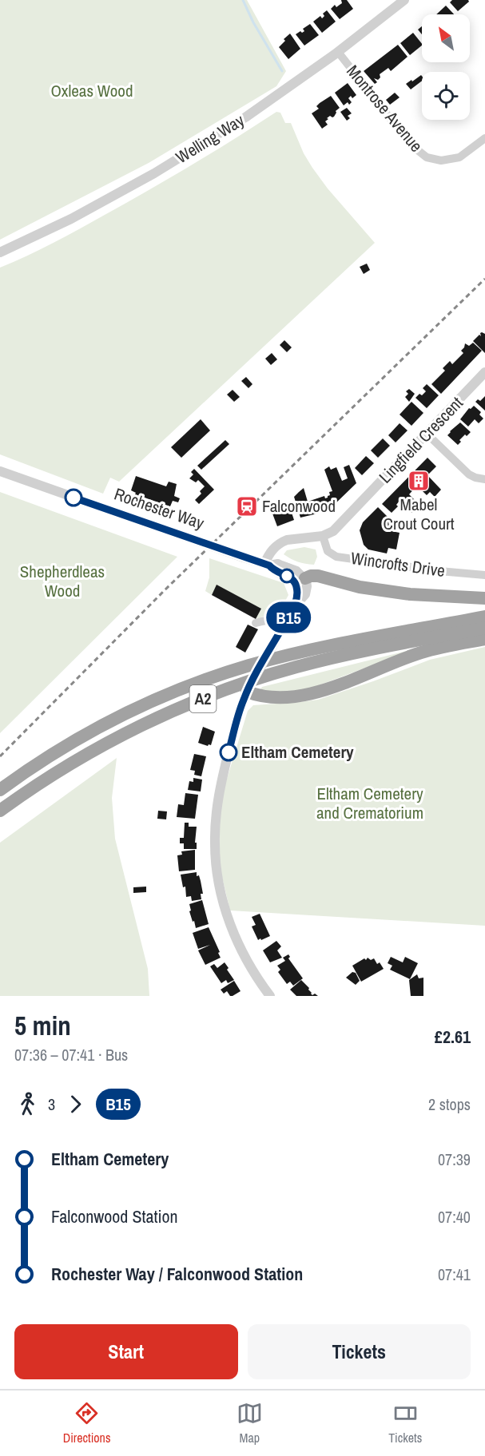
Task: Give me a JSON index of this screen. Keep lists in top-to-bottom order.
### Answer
{
  "streets": {
    "highway": ["A2"],
    "street": [
      "Montrose Avenue",
      "Welling Way",
      "Lingfield Crescent",
      "Rochester Way",
      "Wincrofts Drive"
    ]
  },
  "crossings": [
    ["Montrose Avenue", "Welling Way"],
    ["Lingfield Crescent", "Rochester Way"],
    ["Lingfield Crescent", "Wincrofts Drive"]
  ],
  "parks": ["Oxleas Wood", "Shepherdleas Wood", "Eltham Cemetery and Crematorium"],
  "places": {
    "building": ["Mabel Crout Court"],
    "station": ["Falconwood"],
    "other": ["Eltham Cemetery"]
  },
  "lines": ["bus line B15"],
  "north": "top left",
  "page": {
    "on_map": "B15",
    "heading": ["5 min", "07:36 – 07:41 · Bus", "£2.61"],
    "legs": ["3", "B15", "2 stops"],
    "list": [
      {
        "name": "Eltham Cemetery",
        "value": "07:39"
      },
      {
        "name": "Falconwood Station",
        "value": "07:40"
      },
      {
        "name": "Rochester Way / Falconwood Station",
        "value": "07:41"
      }
    ],
    "buttons": ["Start", "Tickets"],
    "tabs": ["Directions", "Map", "Tickets"]
  }
}
